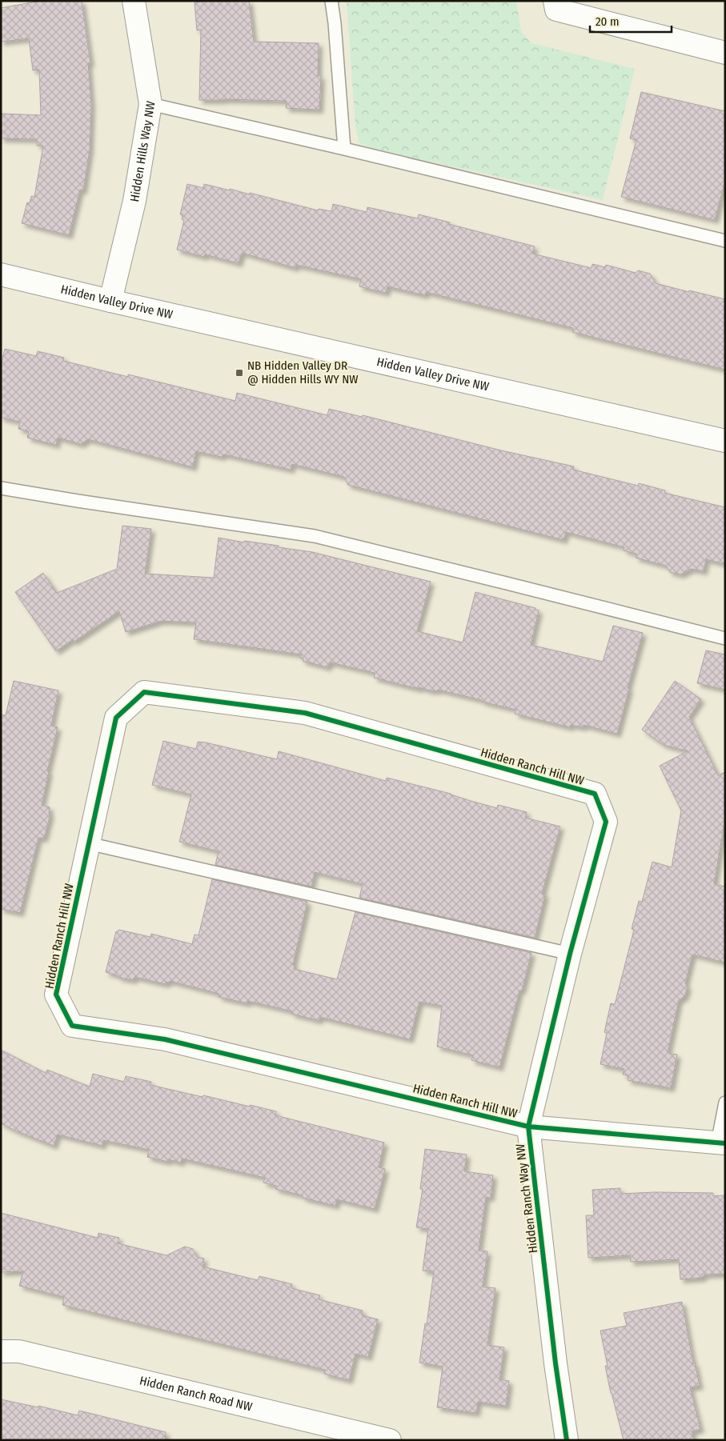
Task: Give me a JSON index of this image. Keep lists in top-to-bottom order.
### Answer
{
  "streets": {
    "street": [
      "Hidden Hills Way NW",
      "Hidden Valley Drive NW",
      "Hidden Ranch Hill NW",
      "Hidden Ranch Way NW",
      "Hidden Ranch Road NW"
    ]
  },
  "crossings": [
    ["Hidden Hills Way NW", "Hidden Valley Drive NW"],
    ["Hidden Ranch Hill NW", "Hidden Ranch Way NW"]
  ],
  "places": {
    "transit": ["NB Hidden Valley DR @ Hidden Hills WY NW"]
  },
  "scale_bar": "20 m"
}
